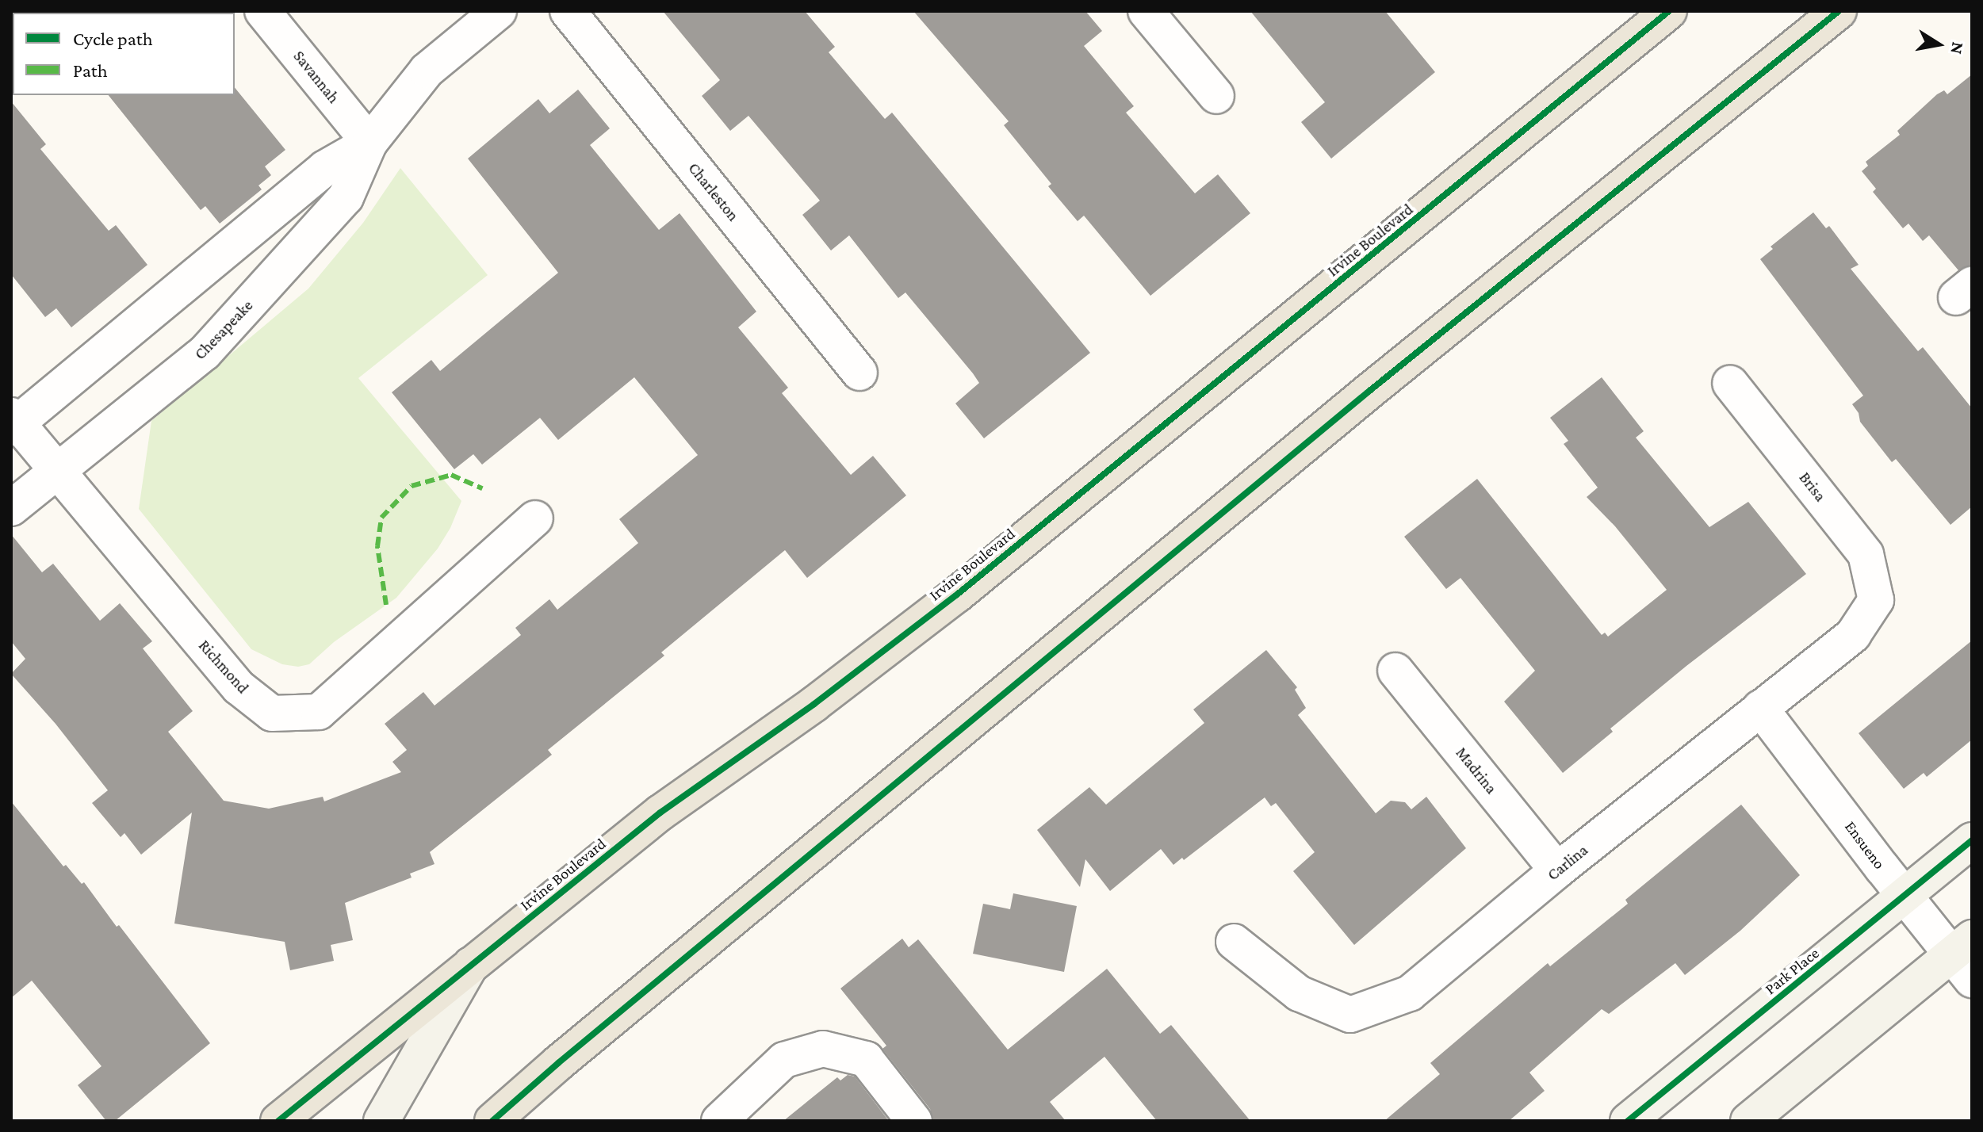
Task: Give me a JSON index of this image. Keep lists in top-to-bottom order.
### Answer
{
  "streets": {
    "main road": ["Irvine Boulevard"],
    "street": [
      "Savannah",
      "Charleston",
      "Chesapeake",
      "Brisa",
      "Richmond",
      "Madrina",
      "Ensueno",
      "Carlina",
      "Park Place"
    ]
  },
  "crossings": [
    ["Savannah", "Chesapeake"],
    ["Chesapeake", "Richmond"],
    ["Brisa", "Carlina"],
    ["Madrina", "Carlina"],
    ["Ensueno", "Carlina"],
    ["Ensueno", "Park Place"]
  ],
  "legend": ["Cycle path", "Path"],
  "north": "right"
}
